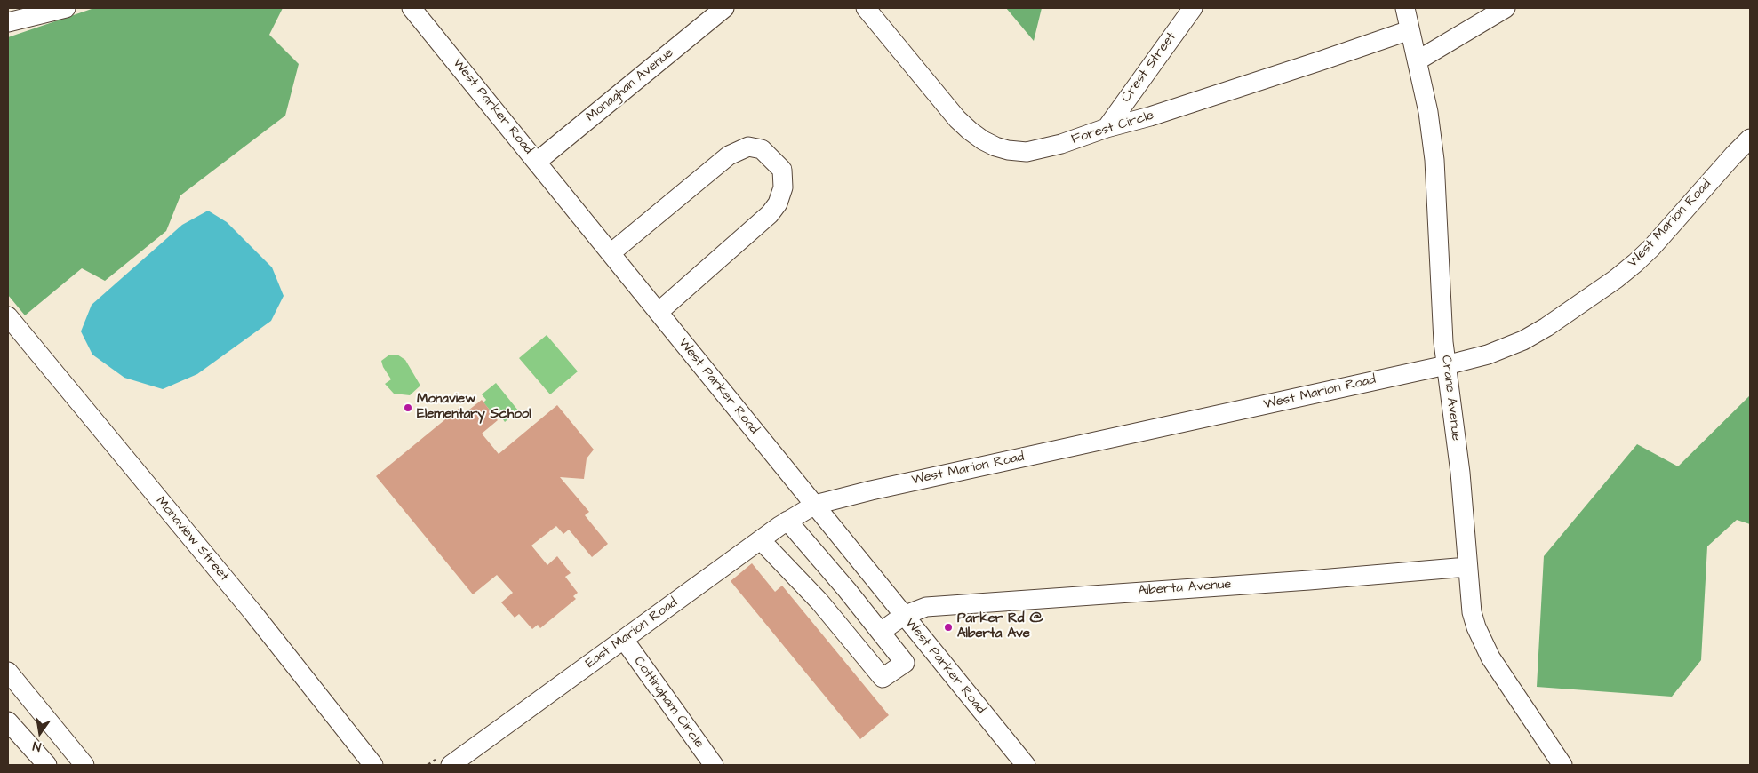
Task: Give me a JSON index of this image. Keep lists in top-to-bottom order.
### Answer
{
  "streets": {
    "street": [
      "Crest Street",
      "Monaghan Avenue",
      "West Parker Road",
      "Forest Circle",
      "West Marion Road",
      "Crane Avenue",
      "Monaview Street",
      "Alberta Avenue",
      "East Marion Road",
      "Cottingham Circle"
    ]
  },
  "crossings": [
    ["Crest Street", "Forest Circle"],
    ["Monaghan Avenue", "West Parker Road"],
    ["West Parker Road", "West Marion Road"],
    ["West Parker Road", "Alberta Avenue"],
    ["West Parker Road", "East Marion Road"],
    ["Forest Circle", "Crane Avenue"],
    ["West Marion Road", "Crane Avenue"],
    ["West Marion Road", "East Marion Road"],
    ["Crane Avenue", "Alberta Avenue"],
    ["East Marion Road", "Cottingham Circle"]
  ],
  "places": ["Monaview Elementary School", "Parker Rd @ Alberta Ave"],
  "north": "bottom"
}
